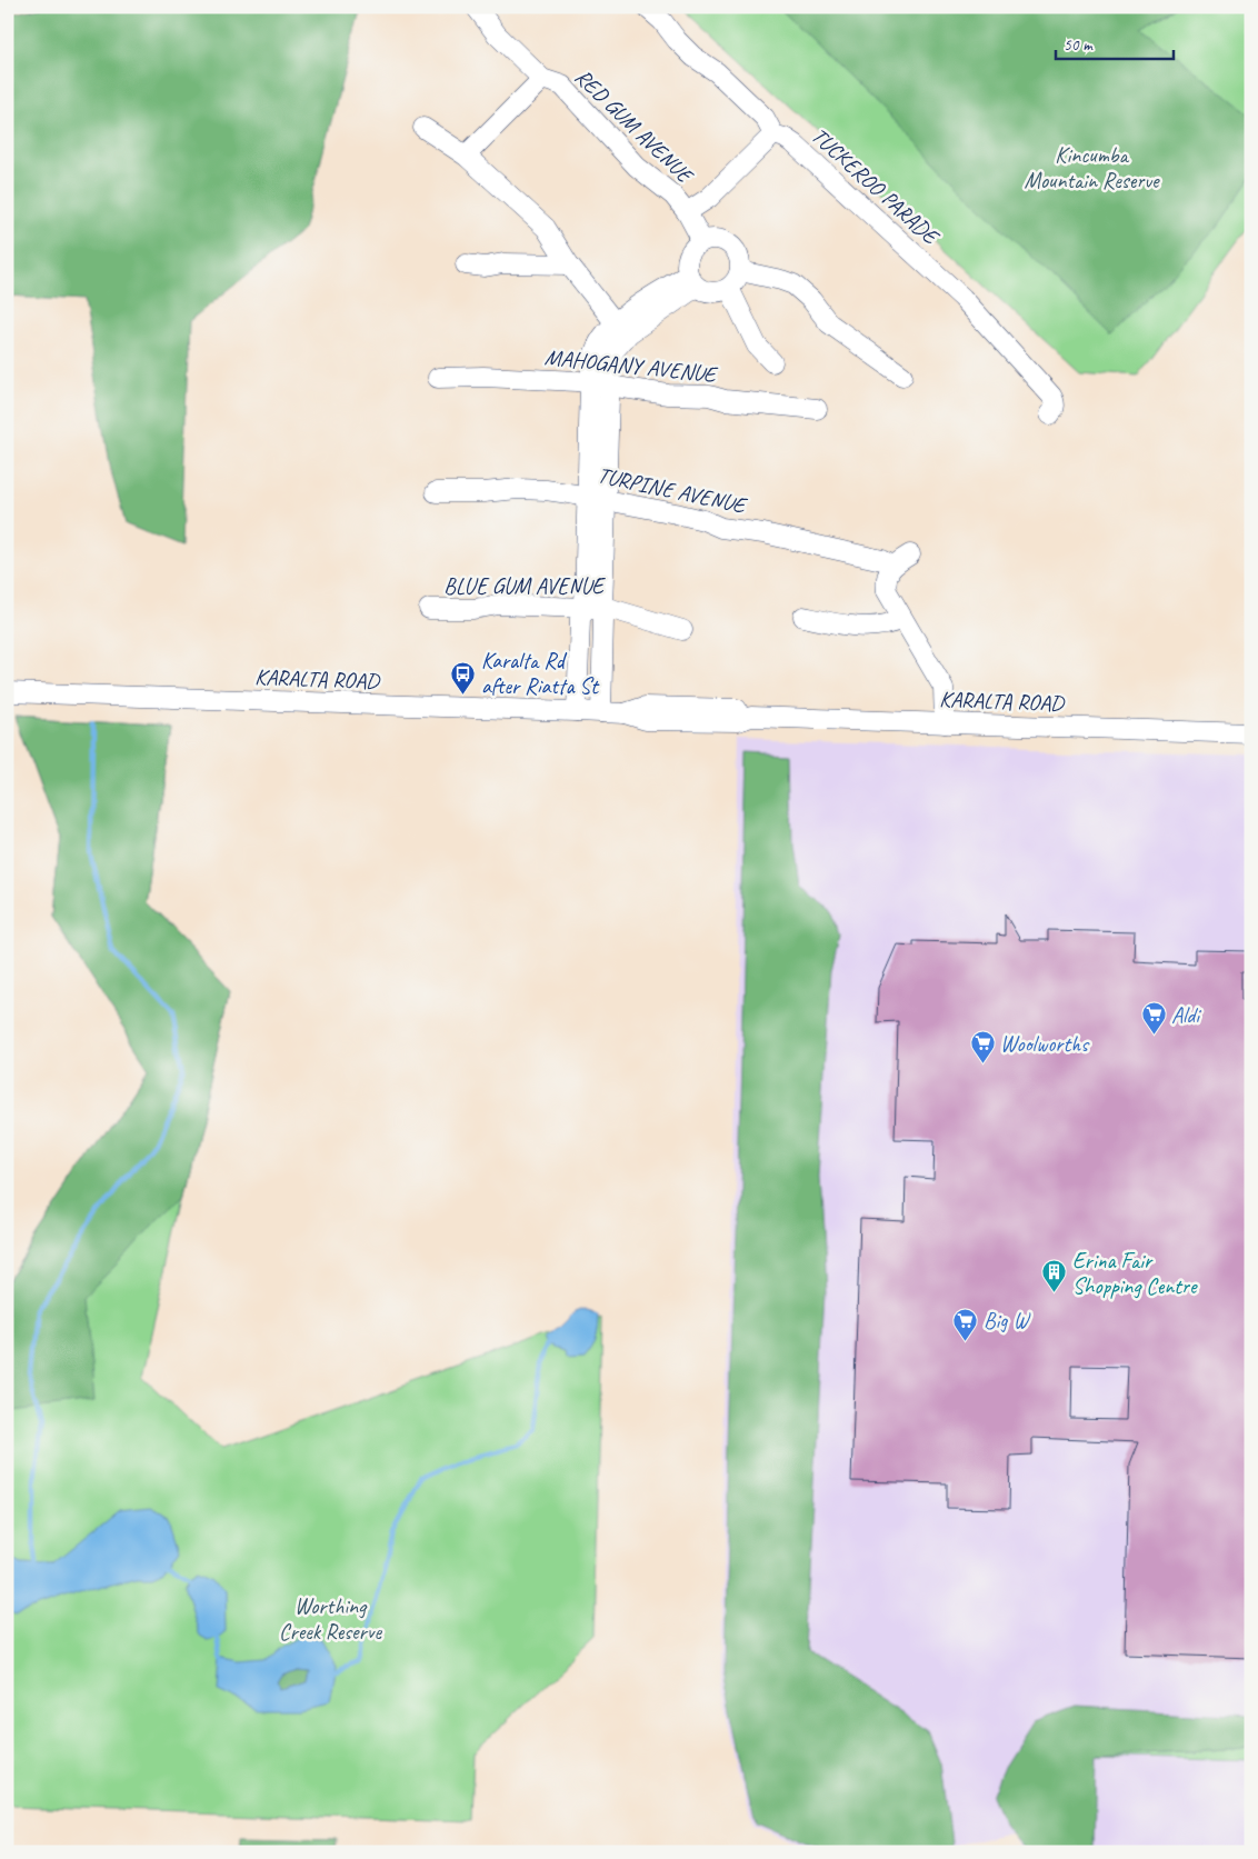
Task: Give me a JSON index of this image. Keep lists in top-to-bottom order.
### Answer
{
  "streets": {
    "street": [
      "RED GUM AVENUE",
      "TUCKEROO PARADE",
      "MAHOGANY AVENUE",
      "TURPINE AVENUE",
      "BLUE GUM AVENUE",
      "KARALTA ROAD"
    ]
  },
  "parks": ["Kincumba Mountain Reserve", "Worthing Creek Reserve"],
  "places": {
    "bus stop": ["Karalta Rd after Riatta St"],
    "supermarket": ["Aldi", "Woolworths", "Big W"],
    "building": ["Erina Fair Shopping Centre"]
  },
  "scale_bar": "50 m"
}
